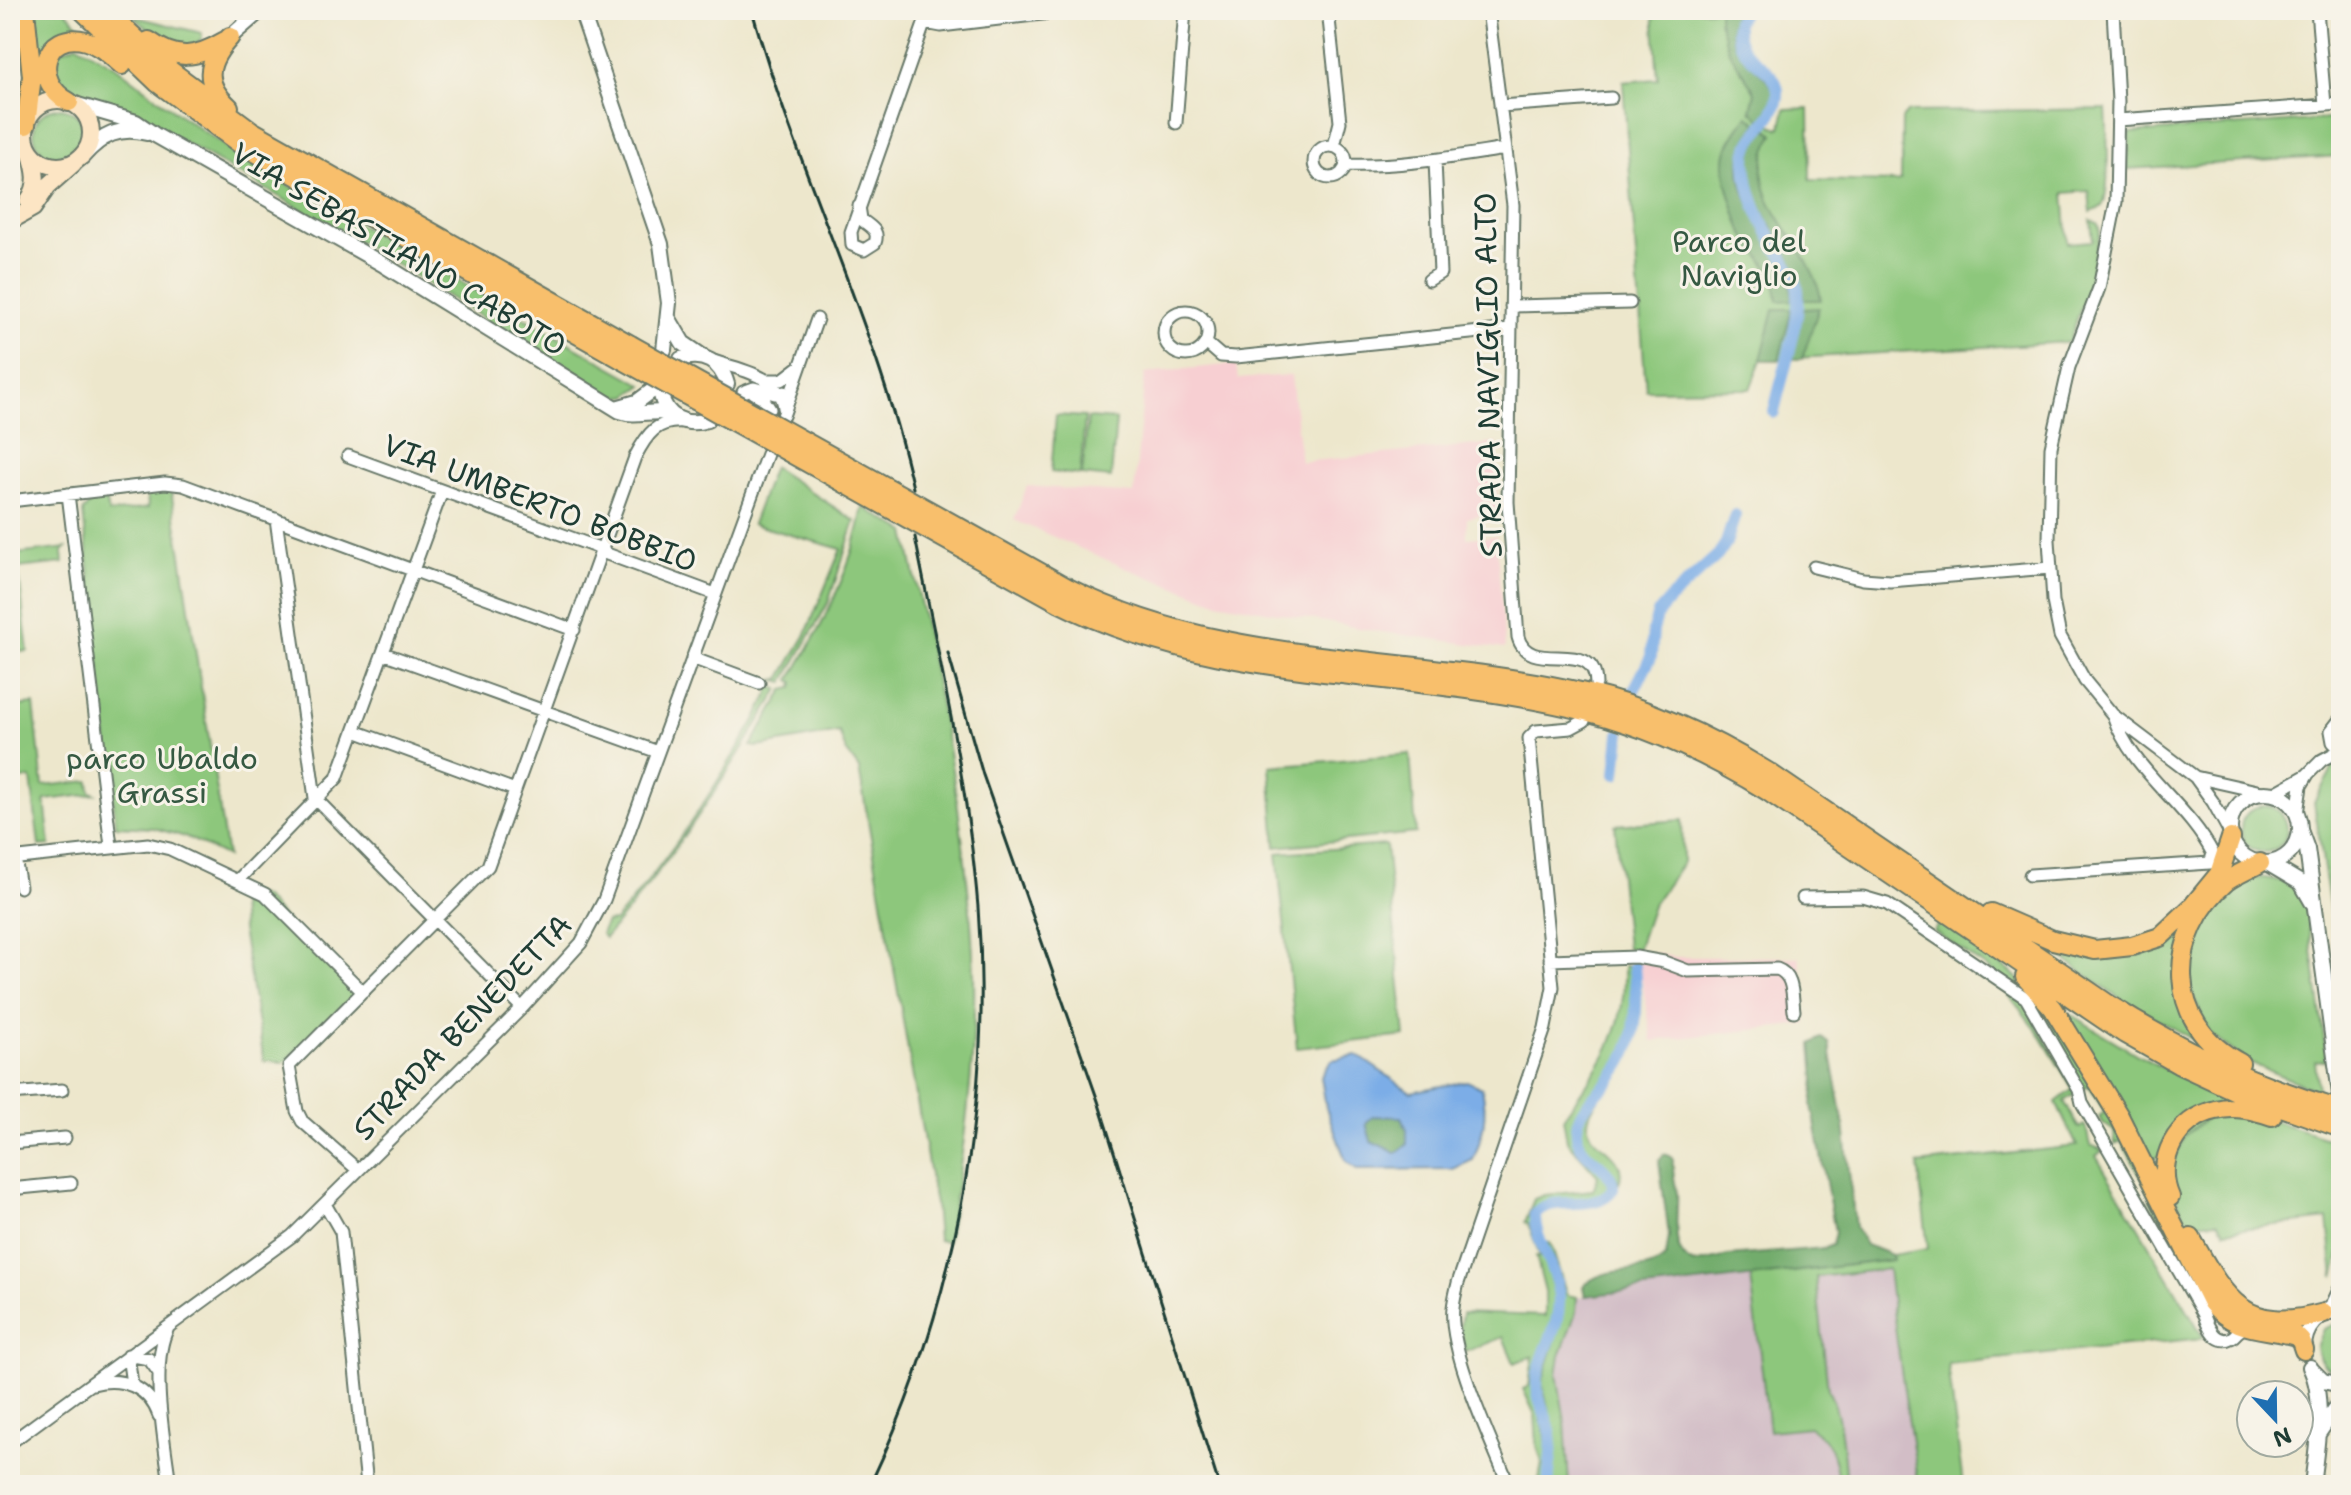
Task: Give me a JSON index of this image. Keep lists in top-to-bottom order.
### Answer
{
  "streets": {
    "street": [
      "VIA SEBASTIANO CABOTO",
      "STRADA NAVIGLIO ALTO",
      "VIA UMBERTO BOBBIO",
      "STRADA BENEDETTA"
    ]
  },
  "crossings": [
    ["VIA UMBERTO BOBBIO", "STRADA BENEDETTA"]
  ],
  "parks": ["Parco del Naviglio", "parco Ubaldo Grassi"],
  "north": "bottom"
}
